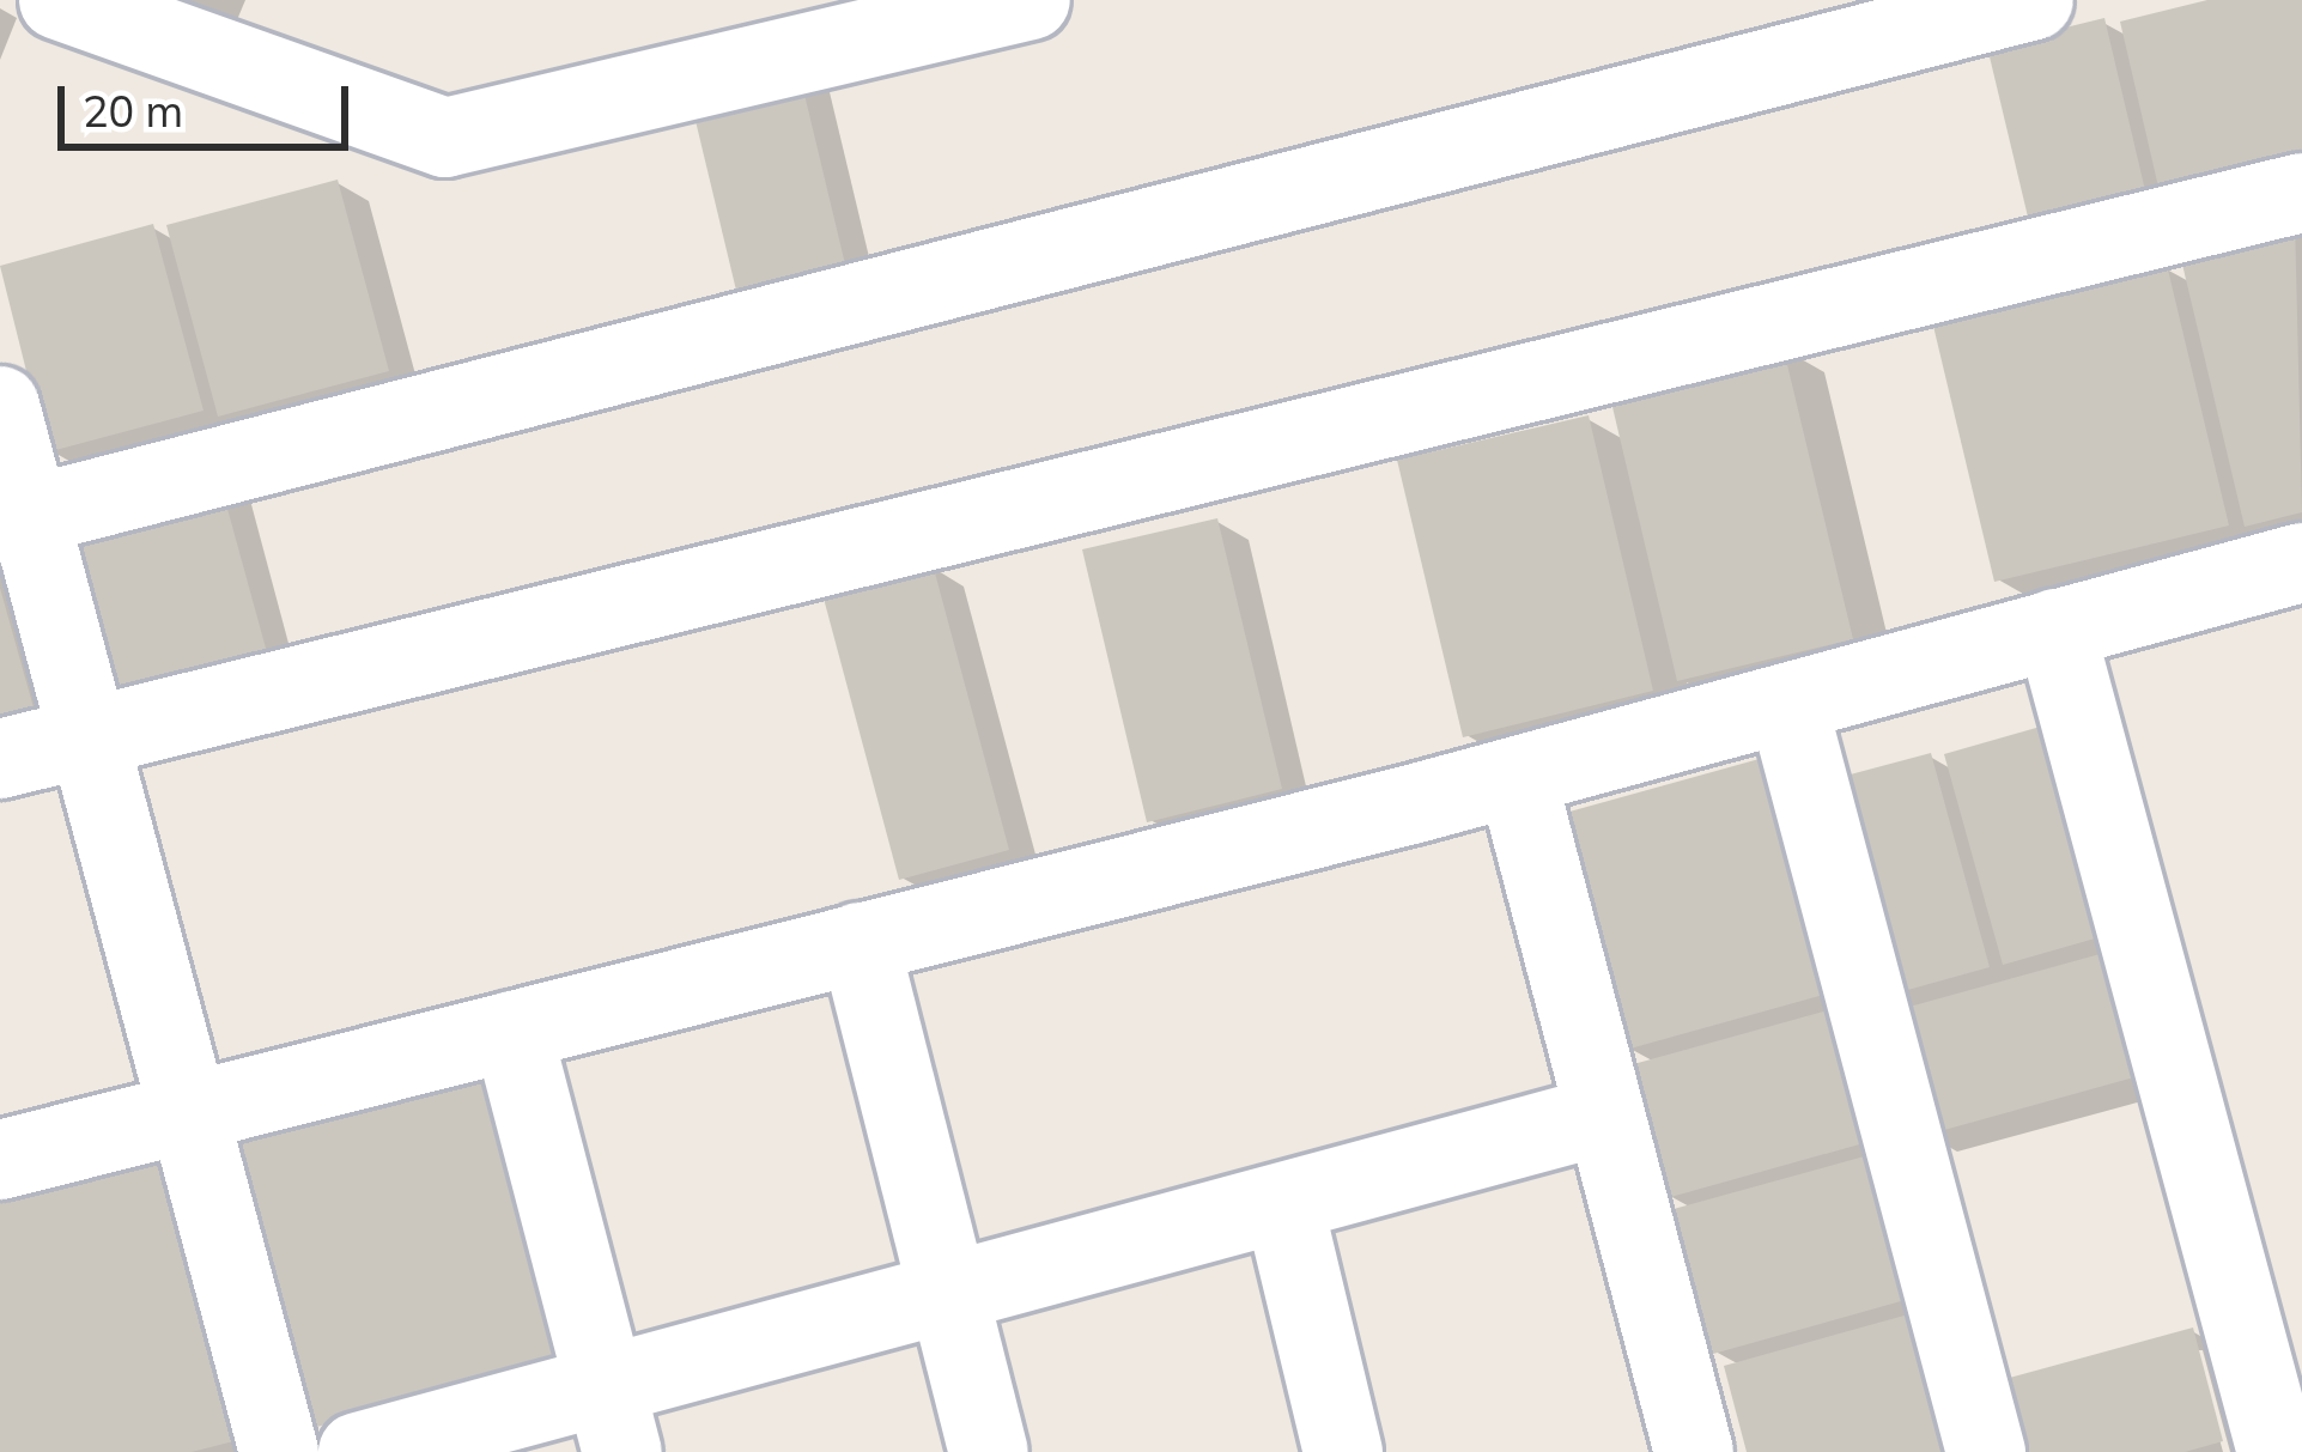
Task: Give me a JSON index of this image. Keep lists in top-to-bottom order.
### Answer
{
  "scale_bar": "20 m"
}
